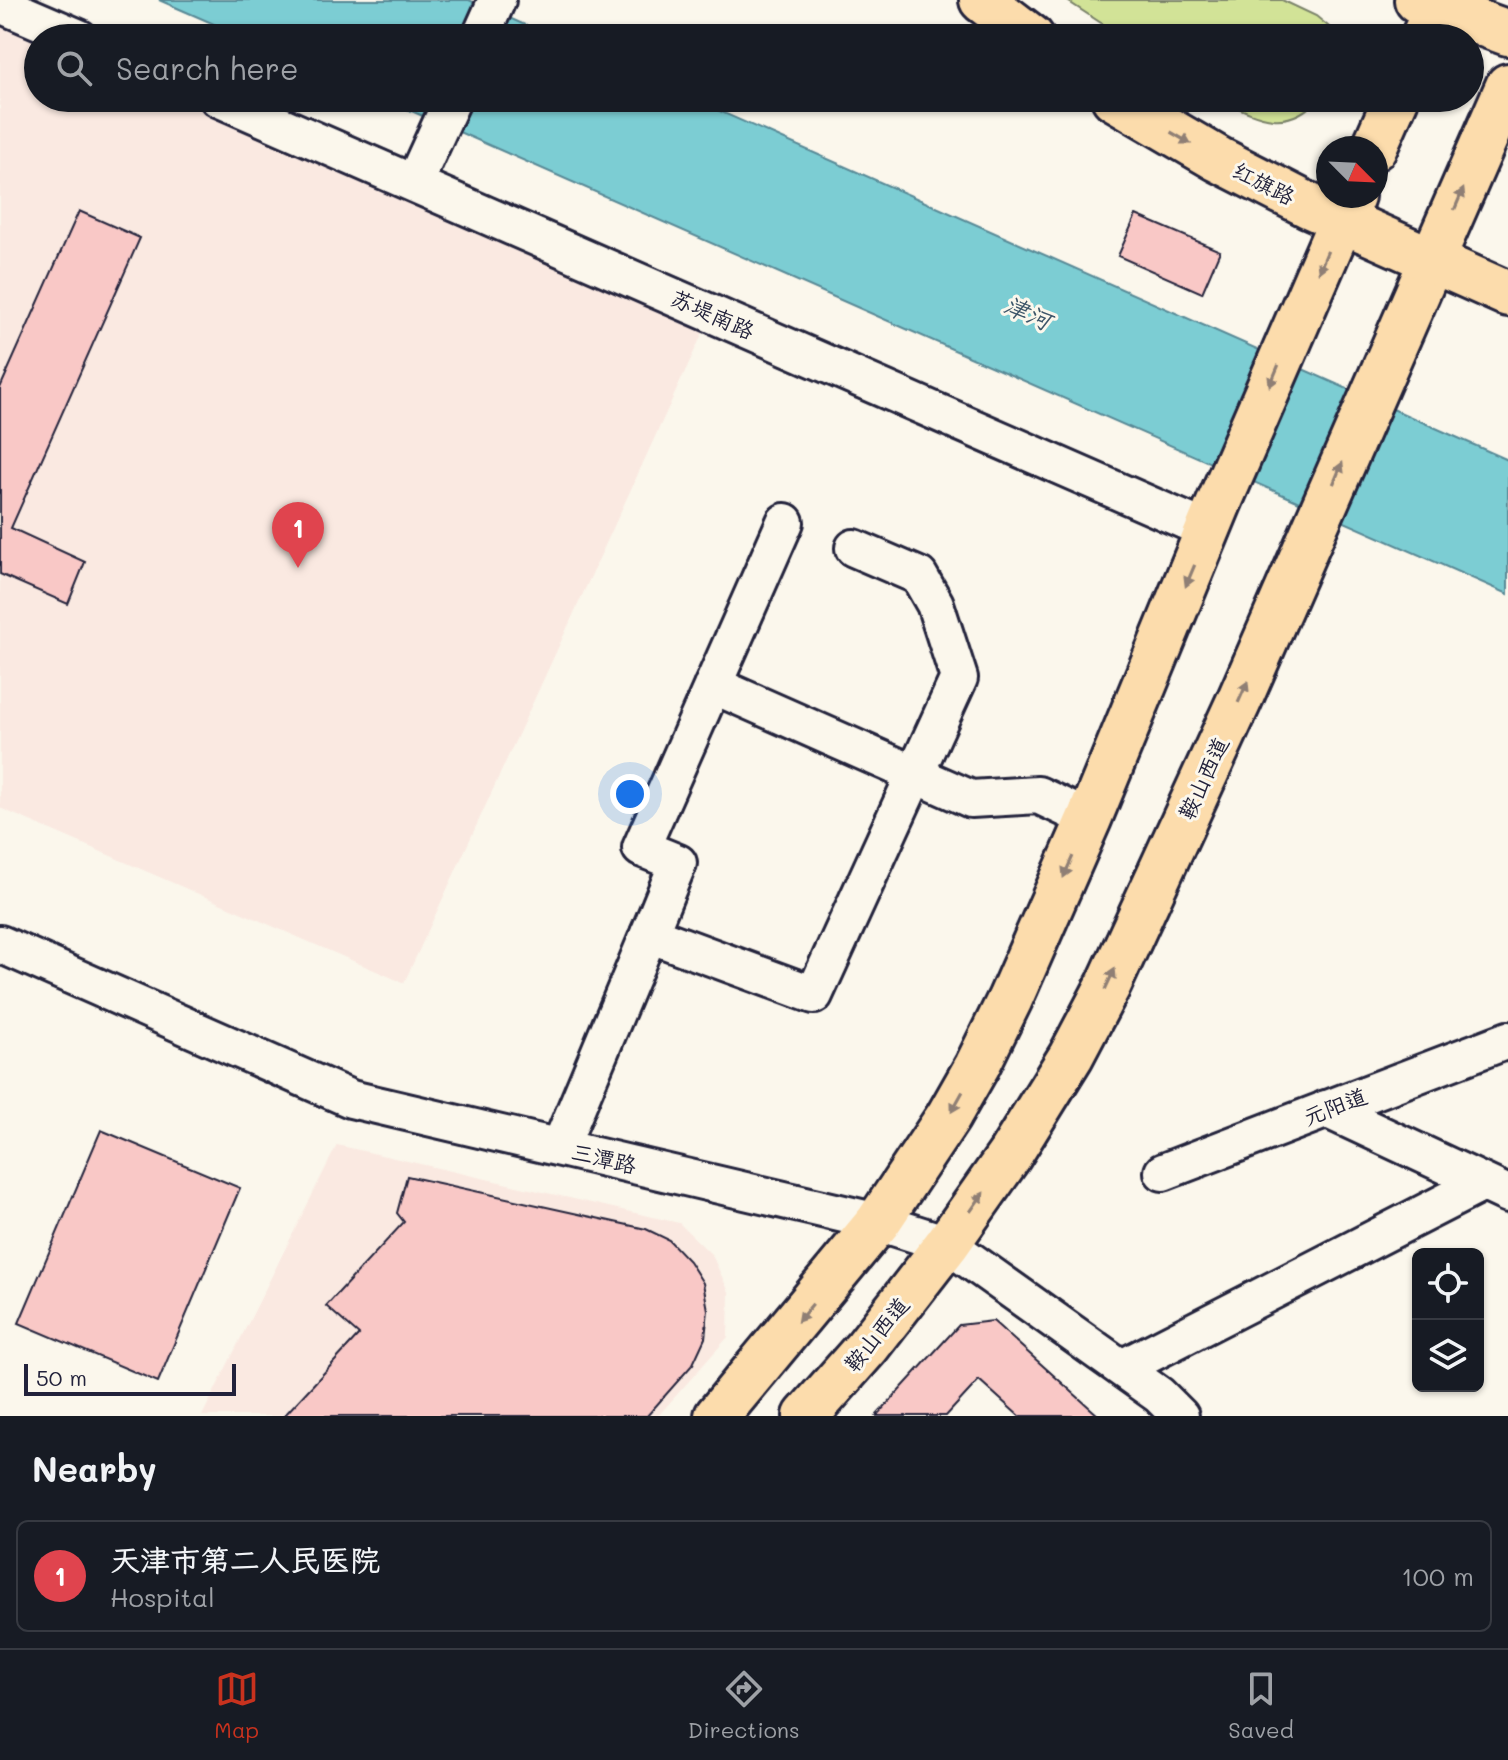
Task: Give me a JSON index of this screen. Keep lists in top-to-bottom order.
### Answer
{
  "streets": {
    "main road": ["红旗路", "鞍山西道"],
    "street": ["苏堤南路", "元阳道", "三潭路"]
  },
  "crossings": [
    ["红旗路", "鞍山西道"],
    ["鞍山西道", "三潭路"]
  ],
  "one_way": ["红旗路"],
  "water": ["津河"],
  "scale_bar": "50 m",
  "north": "bottom right",
  "page": {
    "search": "Search here",
    "pins": "1",
    "scale": "50 m",
    "heading": "Nearby",
    "list": [
      {
        "mark": "1",
        "name": "天津市第二人民医院",
        "note": "Hospital",
        "value": "100 m"
      }
    ],
    "nav": ["Map", "Directions", "Saved"]
  }
}
